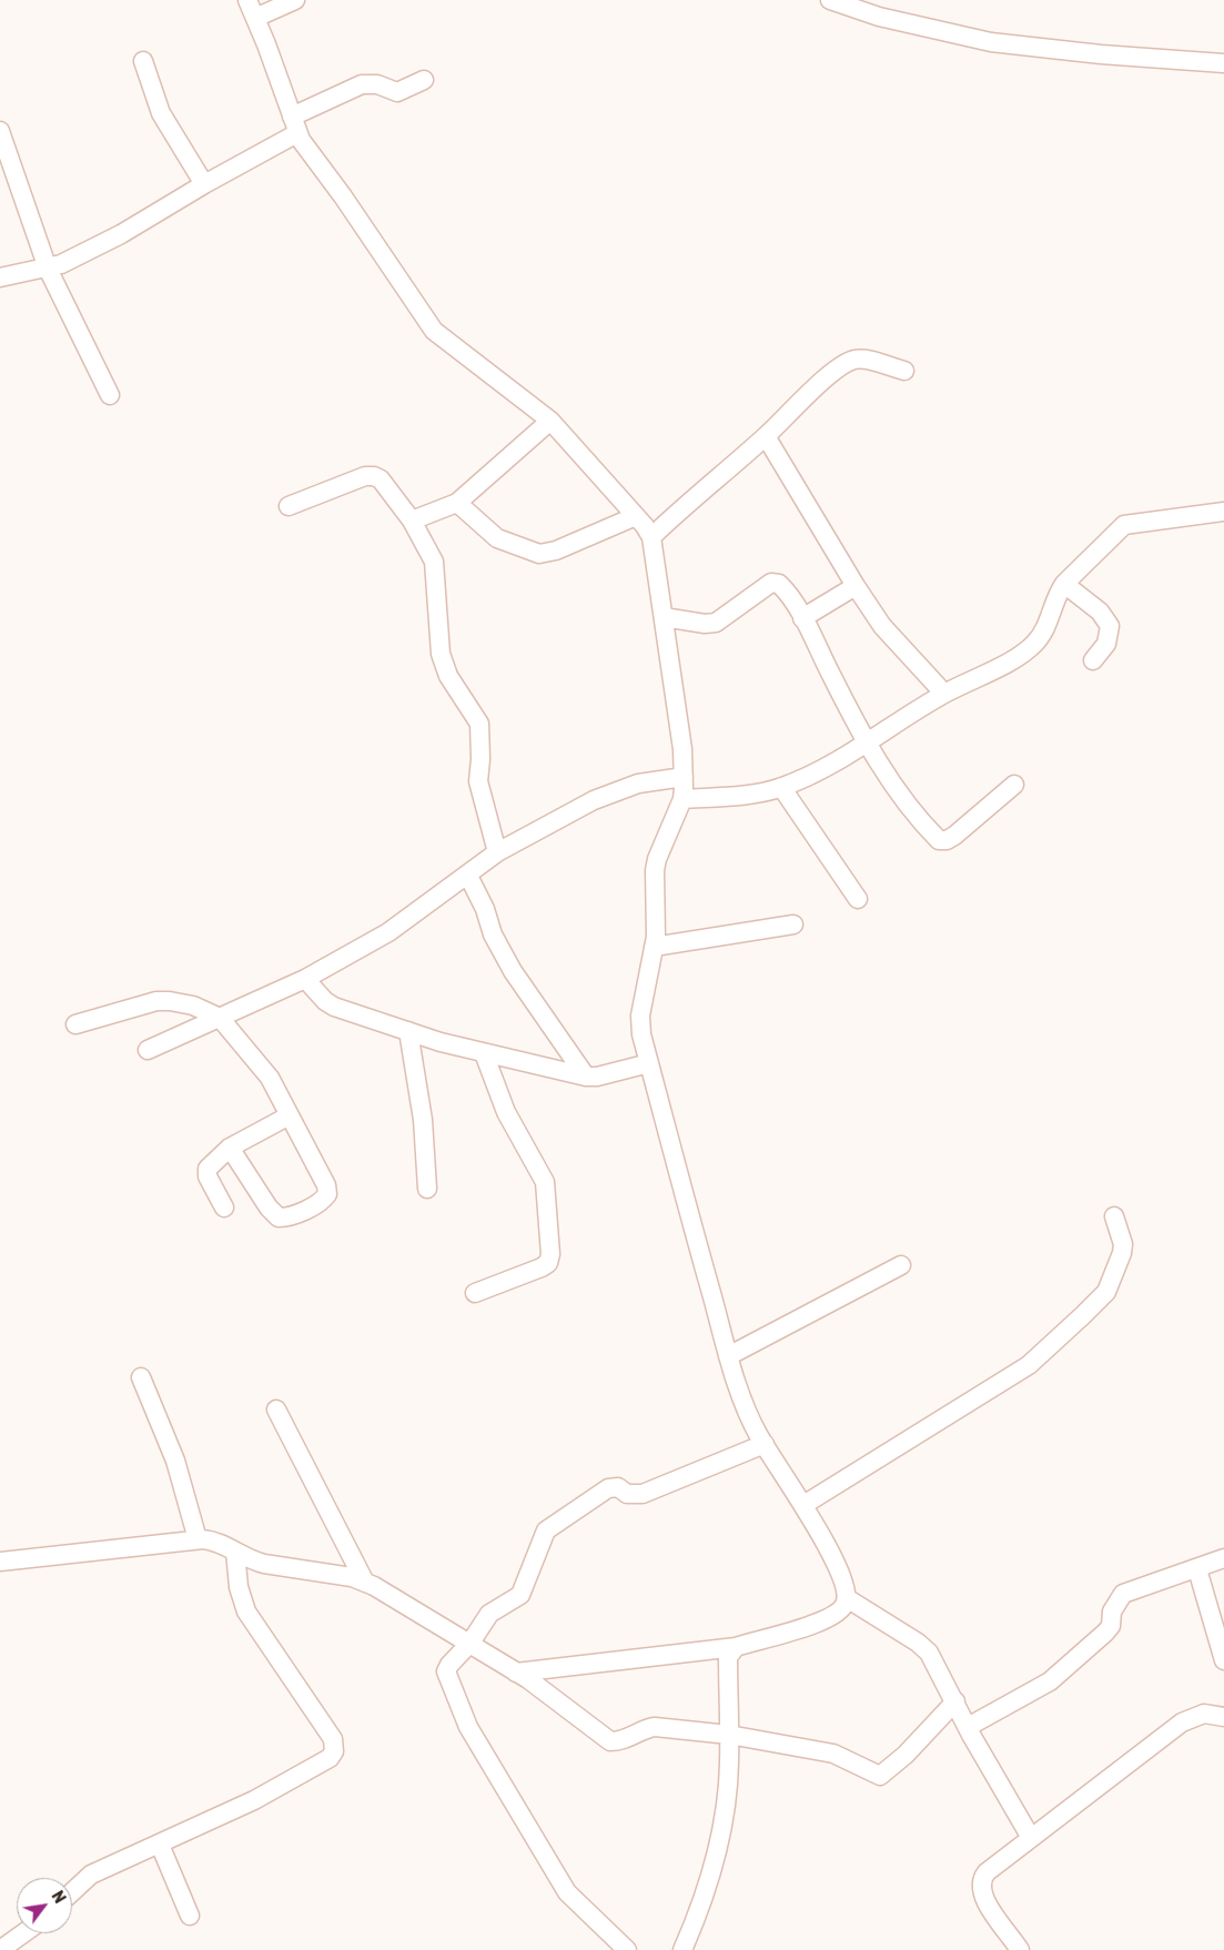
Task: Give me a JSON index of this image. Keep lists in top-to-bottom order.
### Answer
{
  "north": "top right"
}
